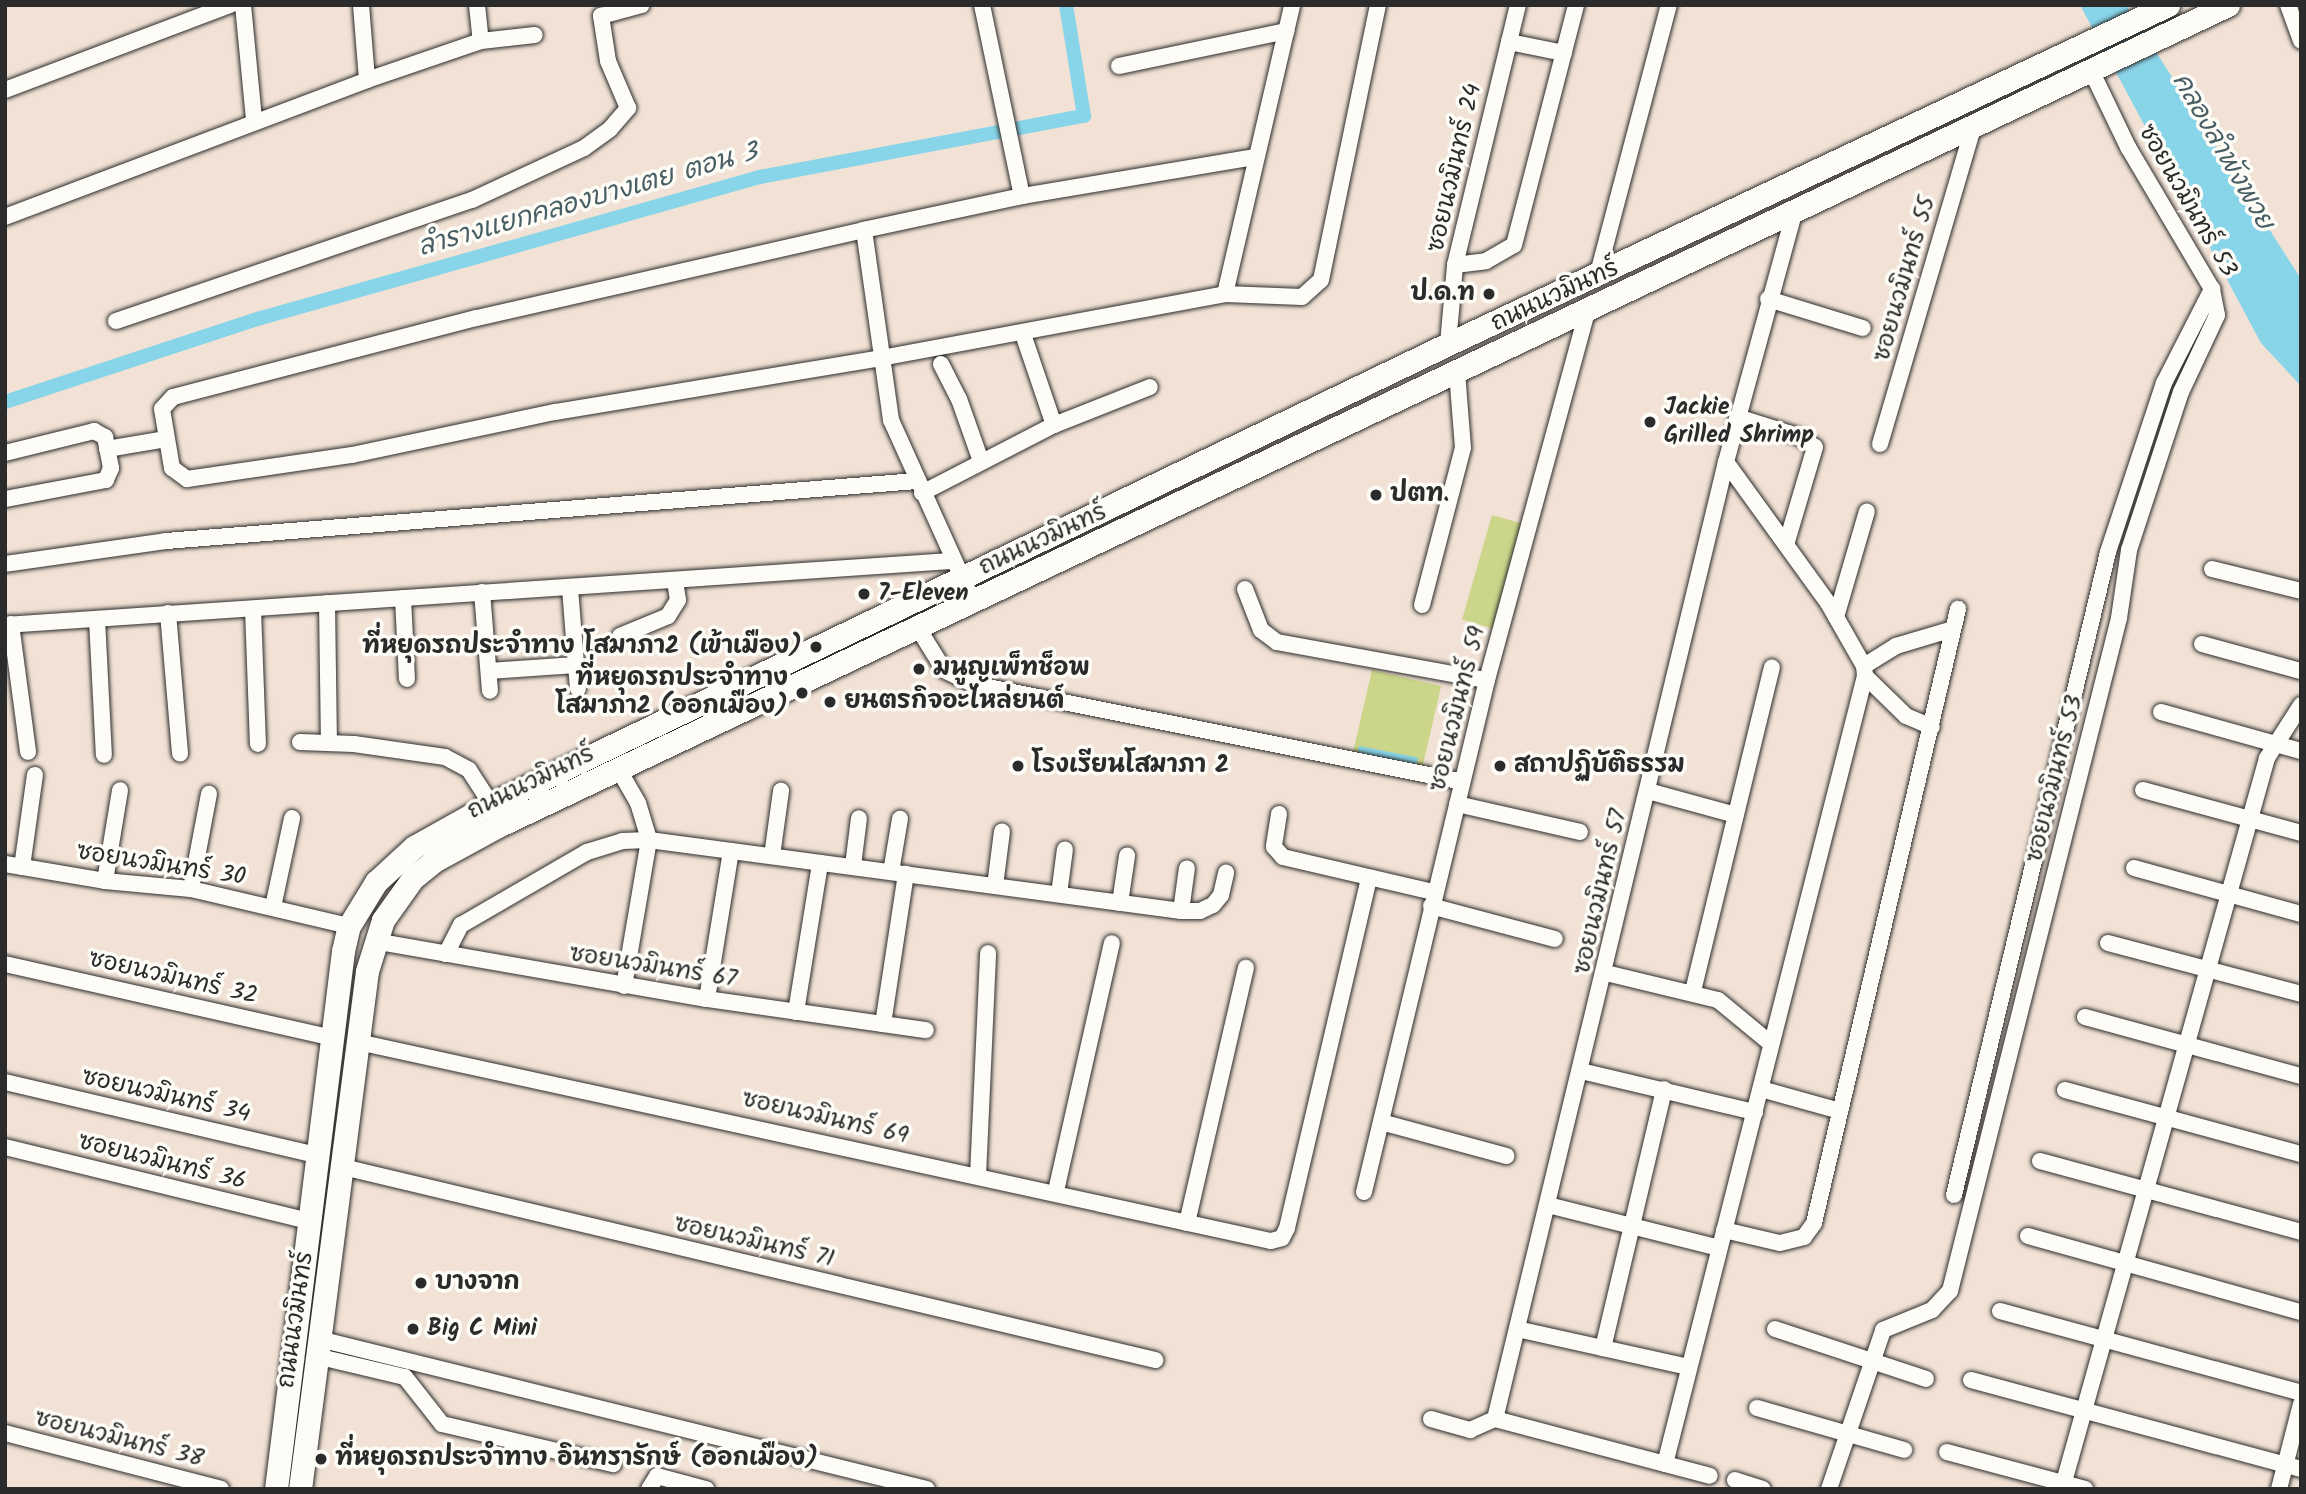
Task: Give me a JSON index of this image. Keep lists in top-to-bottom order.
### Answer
{
  "streets": {
    "main road": ["ถนนนวมินทร์"],
    "street": [
      "ซอยนวมินทร์ 24",
      "ซอยนวมินทร์ 53",
      "ซอยนวมินทร์ 55",
      "ซอยนวมินทร์ 59",
      "ซอยนวมินทร์ 30",
      "ซอยนวมินทร์ 57",
      "ซอยนวมินทร์ 67",
      "ซอยนวมินทร์ 32",
      "ซอยนวมินทร์ 34",
      "ซอยนวมินทร์ 69",
      "ซอยนวมินทร์ 36",
      "ซอยนวมินทร์ 71",
      "ซอยนวมินทร์ 38"
    ]
  },
  "crossings": [
    ["ซอยนวมินทร์ 24", "ถนนนวมินทร์"],
    ["ซอยนวมินทร์ 53", "ถนนนวมินทร์"],
    ["ซอยนวมินทร์ 55", "ถนนนวมินทร์"],
    ["ถนนนวมินทร์", "ซอยนวมินทร์ 59"],
    ["ถนนนวมินทร์", "ซอยนวมินทร์ 30"],
    ["ถนนนวมินทร์", "ซอยนวมินทร์ 57"],
    ["ถนนนวมินทร์", "ซอยนวมินทร์ 67"],
    ["ถนนนวมินทร์", "ซอยนวมินทร์ 32"],
    ["ถนนนวมินทร์", "ซอยนวมินทร์ 34"],
    ["ถนนนวมินทร์", "ซอยนวมินทร์ 69"],
    ["ถนนนวมินทร์", "ซอยนวมินทร์ 36"],
    ["ถนนนวมินทร์", "ซอยนวมินทร์ 71"]
  ],
  "water": ["คลองลำพังพวย", "ลำรางแยกคลองบางเตย ตอน 3"],
  "places": [
    "ป.ด.ท",
    "Jackie Grilled Shrimp",
    "ปตท.",
    "7-Eleven",
    "ที่หยุดรถประจำทาง โสมาภา2 (เข้าเมือง)",
    "มนูญเพ็ทช็อพ",
    "ที่หยุดรถประจำทาง โสมาภา2 (ออกเมือง)",
    "ยนตรกิจอะไหล่ยนต์",
    "โรงเรียนโสมาภา 2",
    "สถาปฏิบัติธรรม",
    "บางจาก",
    "Big C Mini",
    "ที่หยุดรถประจำทาง อินทรารักษ์ (ออกเมือง)"
  ]
}
